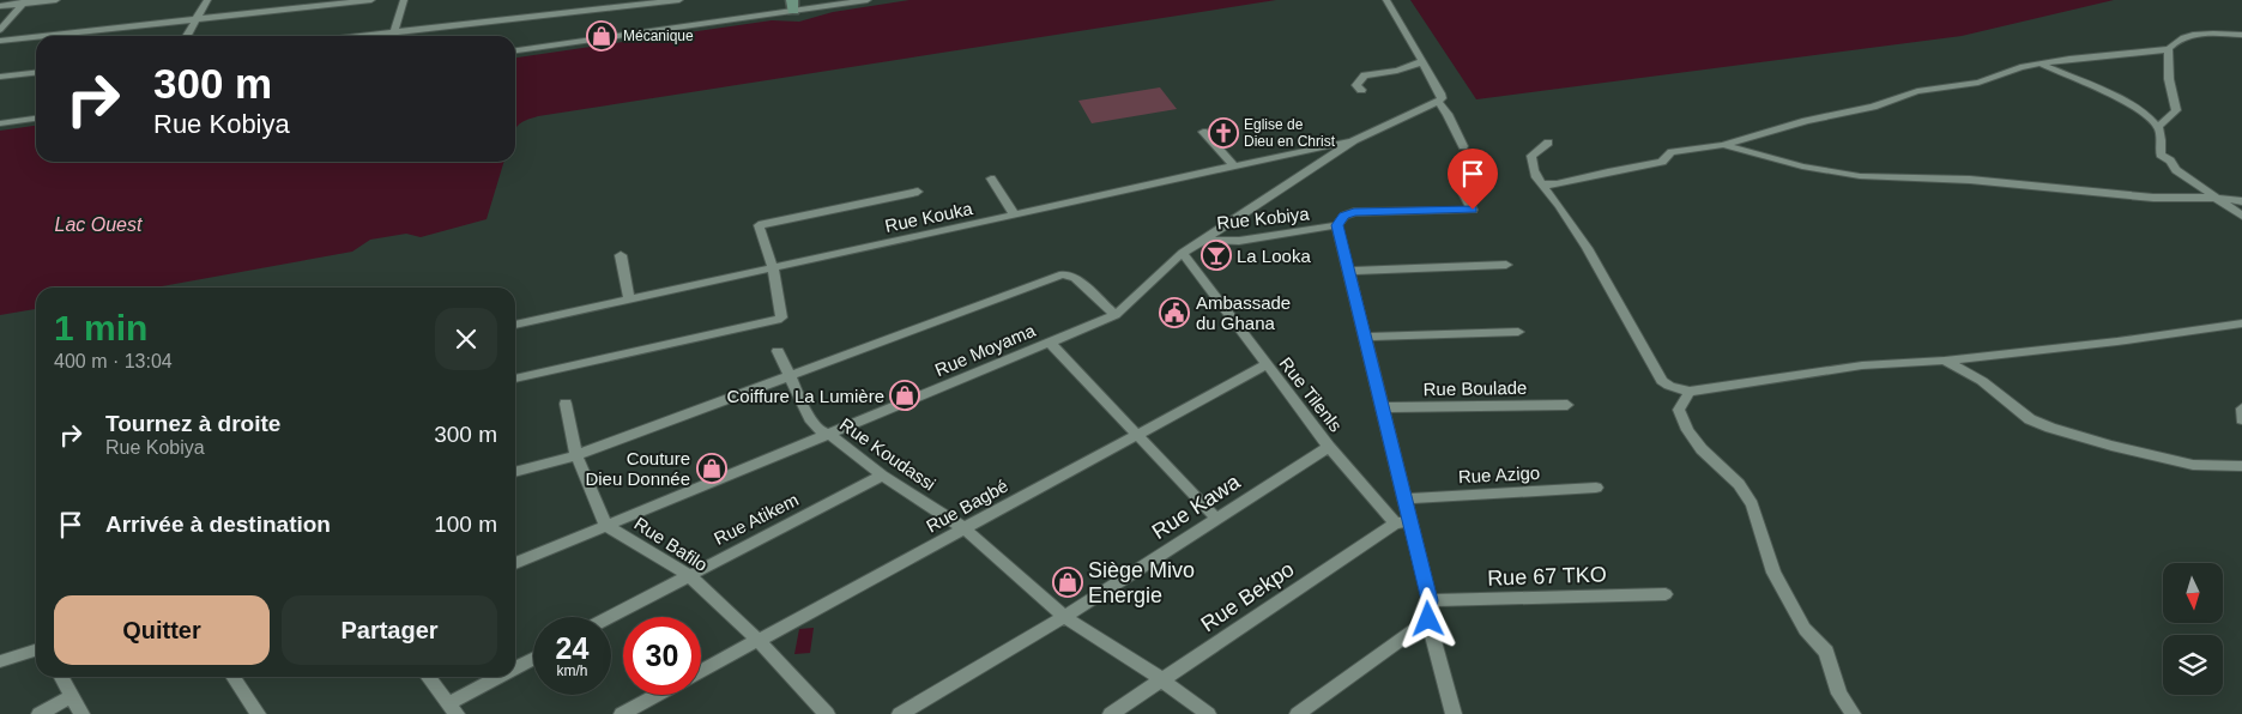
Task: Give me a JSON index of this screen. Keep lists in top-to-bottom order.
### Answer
{
  "streets": {
    "street": [
      "Rue Kouka",
      "Rue Kobiya",
      "Rue Moyama",
      "Rue Boulade",
      "Rue Tilenls",
      "Rue Koudassi",
      "Rue Azigo",
      "Rue Bagbé",
      "Rue Kawa",
      "Rue Atikem",
      "Rue Bafilo",
      "Rue 67 TKO",
      "Rue Bekpo"
    ]
  },
  "crossings": [
    ["Rue Kouka", "Rue Moyama"],
    ["Rue Kobiya", "Rue Moyama"],
    ["Rue Moyama", "Rue Tilenls"],
    ["Rue Moyama", "Rue Koudassi"],
    ["Rue Moyama", "Rue Bafilo"],
    ["Rue Tilenls", "Rue Bagbé"],
    ["Rue Tilenls", "Rue Kawa"],
    ["Rue Tilenls", "Rue Bekpo"],
    ["Rue Koudassi", "Rue Bagbé"],
    ["Rue Koudassi", "Rue Kawa"],
    ["Rue Koudassi", "Rue Atikem"],
    ["Rue Koudassi", "Rue Bekpo"],
    ["Rue Bagbé", "Rue Bafilo"],
    ["Rue Atikem", "Rue Bafilo"]
  ],
  "water": ["Lac Ouest"],
  "places": {
    "shop": [
      "Mécanique",
      "Coiffure La Lumière",
      "Couture Dieu Donnée",
      "Siège Mivo Energie"
    ],
    "church": ["Eglise de Dieu en Christ"],
    "bar": ["La Looka"],
    "public building": ["Ambassade du Ghana"]
  },
  "north": "bottom",
  "page": {
    "turn": ["300 m", "Rue Kobiya"],
    "heading": ["1 min", "400 m · 13:04"],
    "list": [
      {
        "name": "Tournez à droite",
        "note": "Rue Kobiya",
        "value": "300 m"
      },
      {
        "name": "Arrivée à destination",
        "value": "100 m"
      }
    ],
    "buttons": ["Quitter", "Partager"],
    "speed": "24 km/h",
    "limit": "30"
  }
}
